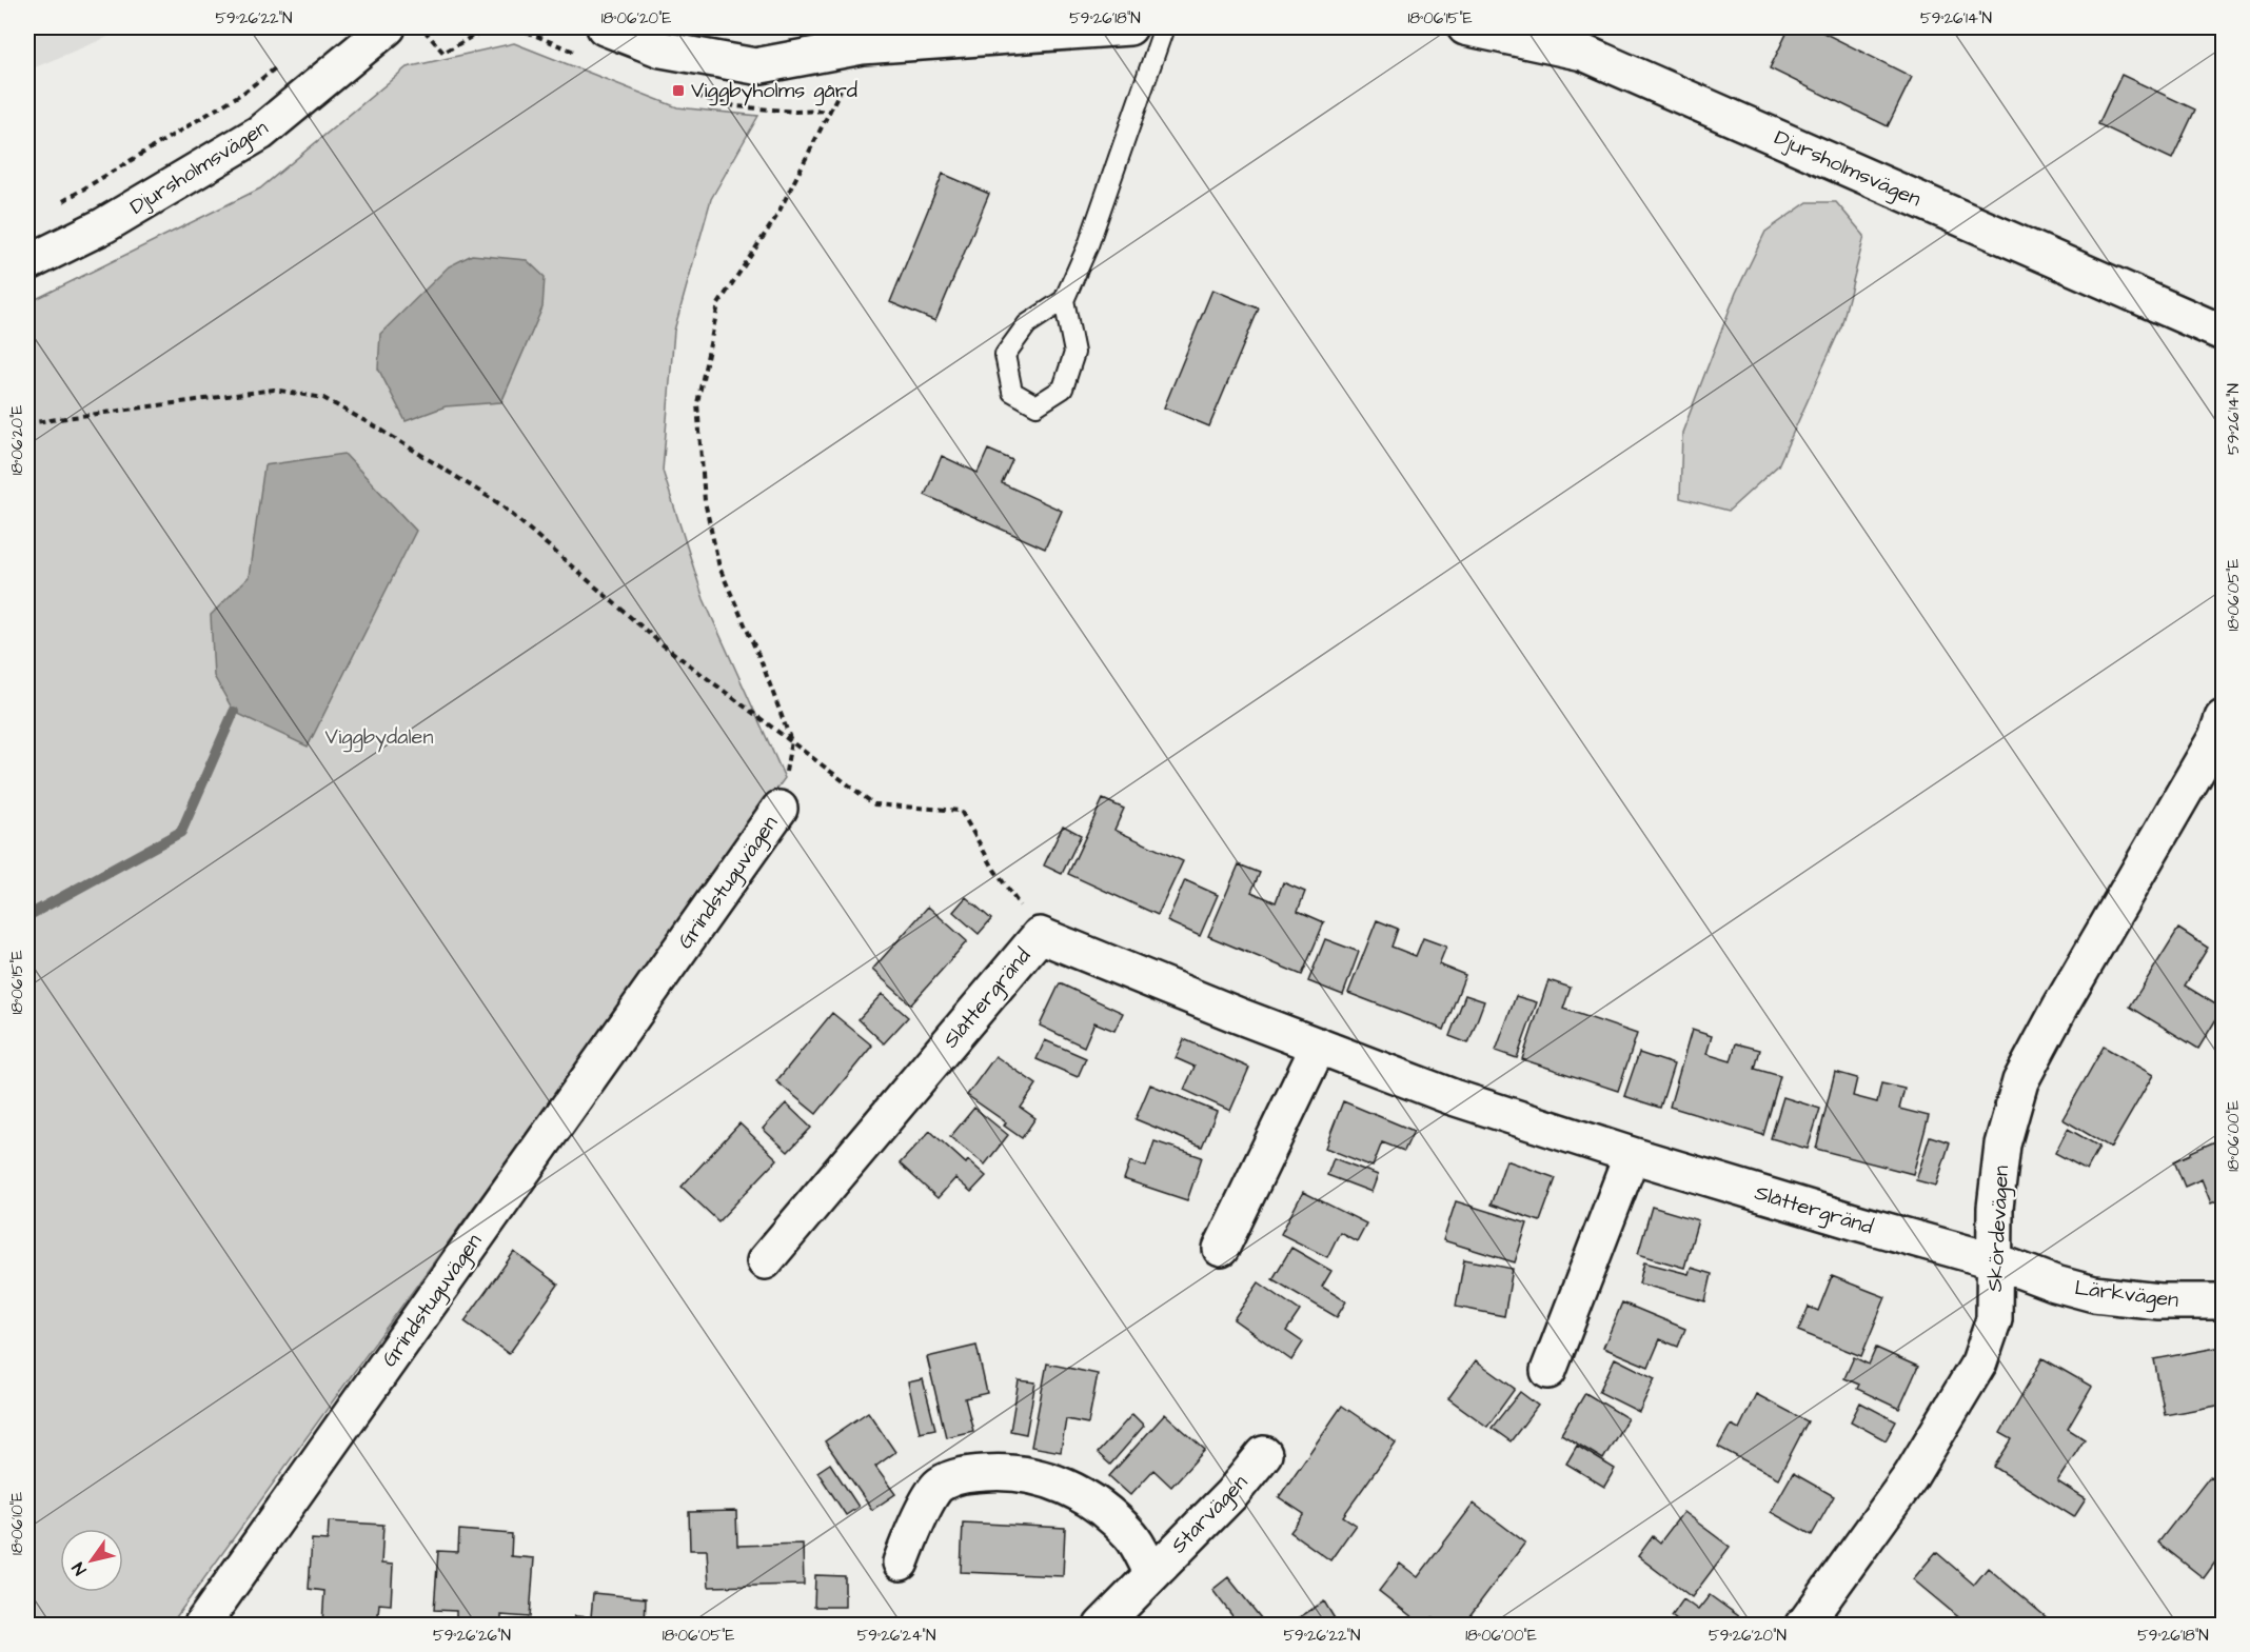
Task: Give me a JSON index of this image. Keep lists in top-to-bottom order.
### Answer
{
  "streets": {
    "street": [
      "Djursholmsvägen",
      "Grindstuguvägen",
      "Slåttergränd",
      "Skördevägen",
      "Lärkvägen",
      "Starvägen"
    ]
  },
  "crossings": [
    ["Slåttergränd", "Skördevägen"],
    ["Slåttergränd", "Lärkvägen"],
    ["Skördevägen", "Lärkvägen"]
  ],
  "parks": ["Viggbydalen"],
  "places": {
    "transit": ["Viggbyholms gård"]
  },
  "north": "bottom left",
  "coordinates": [
    "59°26'22\"N",
    "18°06'20\"E",
    "59°26'18\"N",
    "18°06'15\"E",
    "59°26'14\"N",
    "18°06'05\"E",
    "18°06'00\"E",
    "18°06'10\"E",
    "59°26'26\"N",
    "59°26'24\"N",
    "59°26'20\"N"
  ]
}
